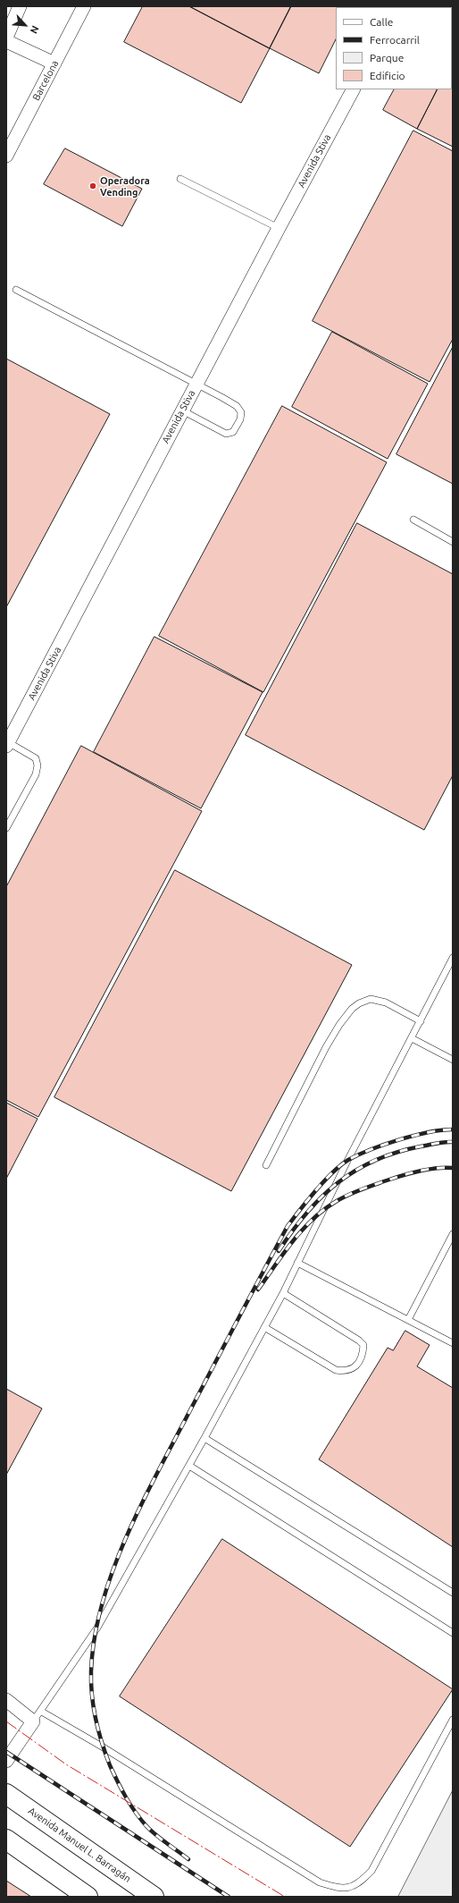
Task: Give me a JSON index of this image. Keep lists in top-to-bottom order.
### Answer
{
  "streets": {
    "highway": ["Avenida Manuel L. Barragán"],
    "street": ["Barcelona", "Avenida Stiva"]
  },
  "places": ["Operadora Vending"],
  "legend": [
    "Calle",
    "Ferrocarril",
    "Parque",
    "Edificio"
  ],
  "north": "bottom right"
}
